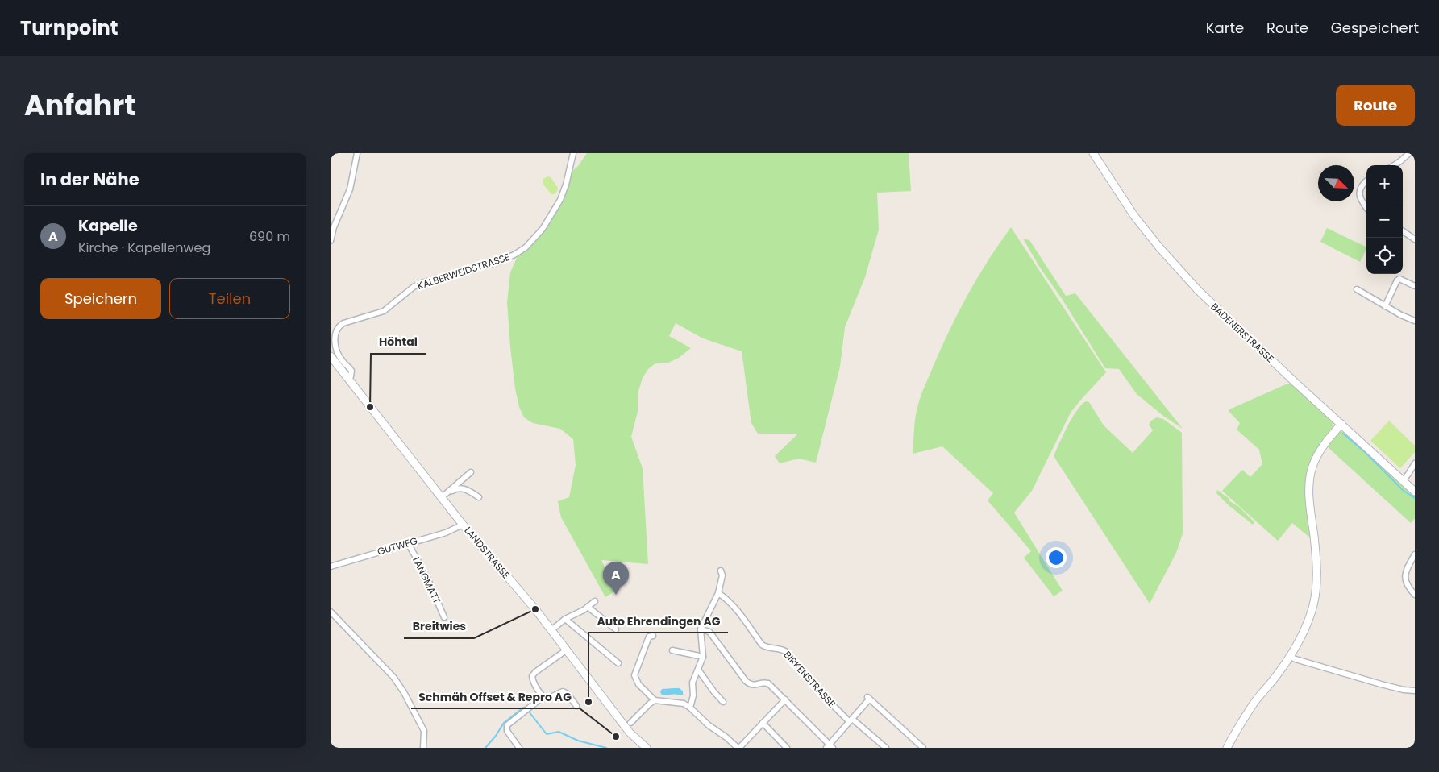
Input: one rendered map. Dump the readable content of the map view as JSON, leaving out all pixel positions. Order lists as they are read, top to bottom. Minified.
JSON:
{"streets":{"street":["KALBERWEIDSTRASSE","BADENERSTRASSE","GUTWEG","LANDSTRASSE","LANGMATT","BIRKENSTRASSE"]},"crossings":[["KALBERWEIDSTRASSE","LANDSTRASSE"],["GUTWEG","LANDSTRASSE"],["GUTWEG","LANGMATT"]],"places":["Höhtal","Breitwies","Auto Ehrendingen AG","Schmäh Offset & Repro AG"],"north":"bottom right","page":{"header":"Turnpoint","nav":["Karte","Route","Gespeichert"],"title":"Anfahrt","buttons":["Route",["Speichern","Teilen"]],"heading":"In der Nähe","map_buttons":["+","−"],"list":[{"mark":"A","name":"Kapelle","note":"Kirche · Kapellenweg","value":"690 m"}],"pins":"A"}}
